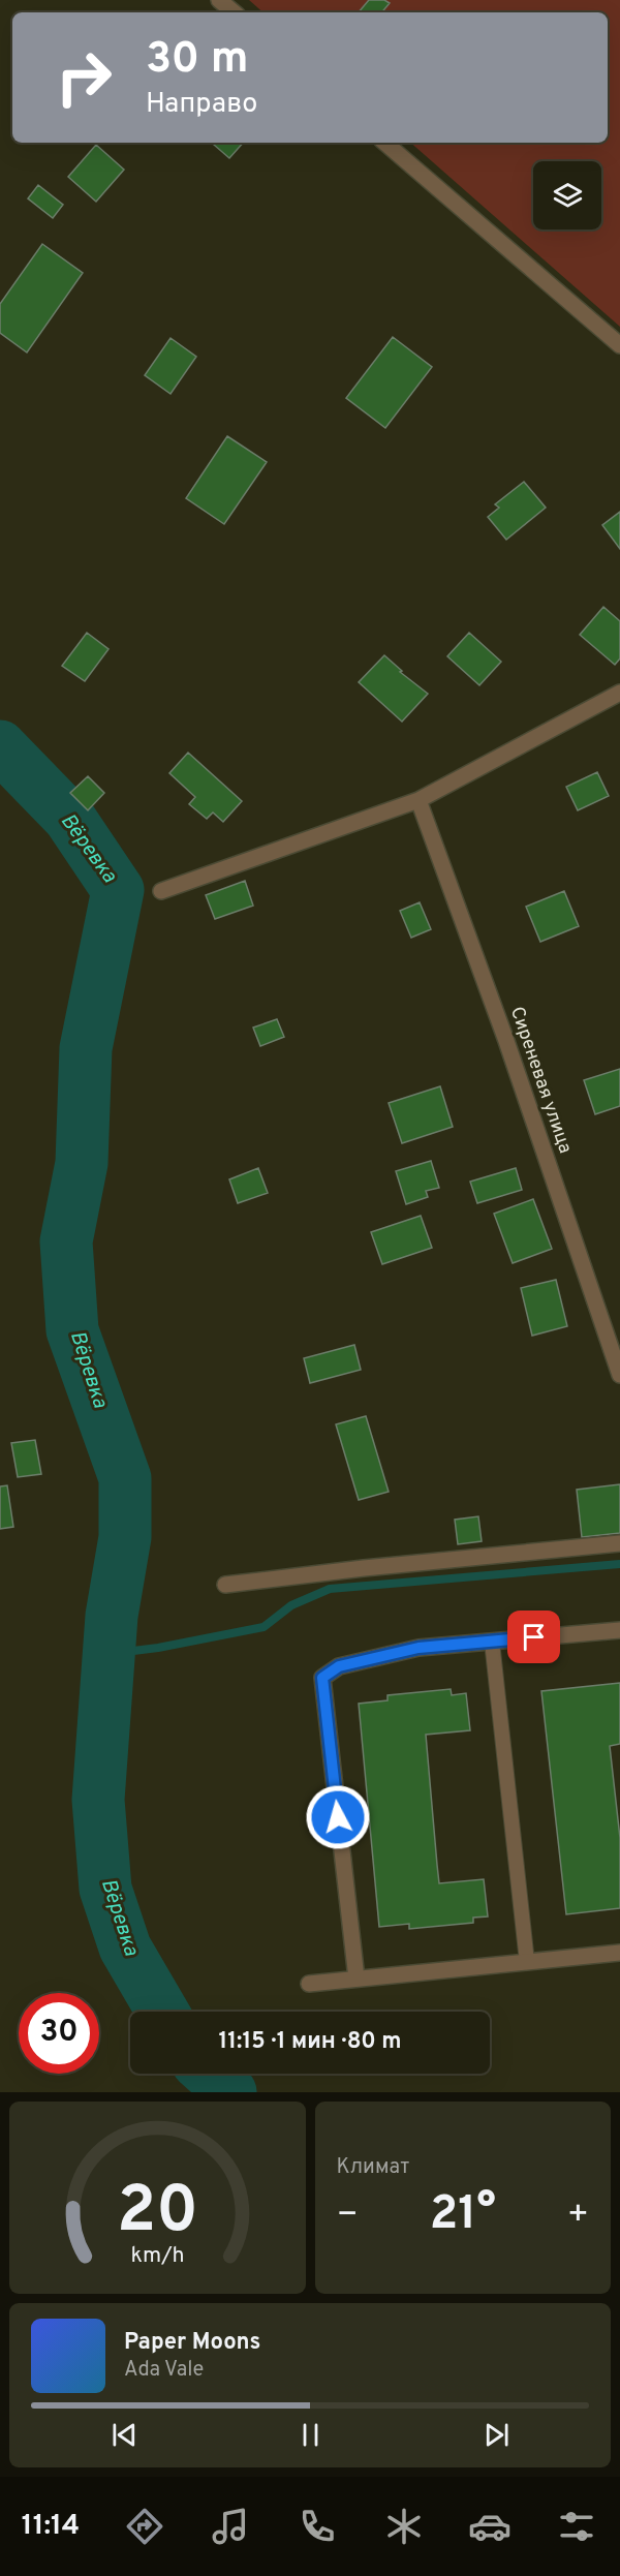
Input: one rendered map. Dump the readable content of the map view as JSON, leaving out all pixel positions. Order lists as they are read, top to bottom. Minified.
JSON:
{"streets":{"street":["Сиреневая улица"]},"water":["Вёревка"],"page":{"turn":["30 m","Направо"],"limit":"30","trip":"11:15 · 1 мин · 80 m","tile":"Климат","heat":["−","21°","+"],"song":["Paper Moons","Ada Vale"],"tabs":"11:14","gauge":["20","km/h"]}}
